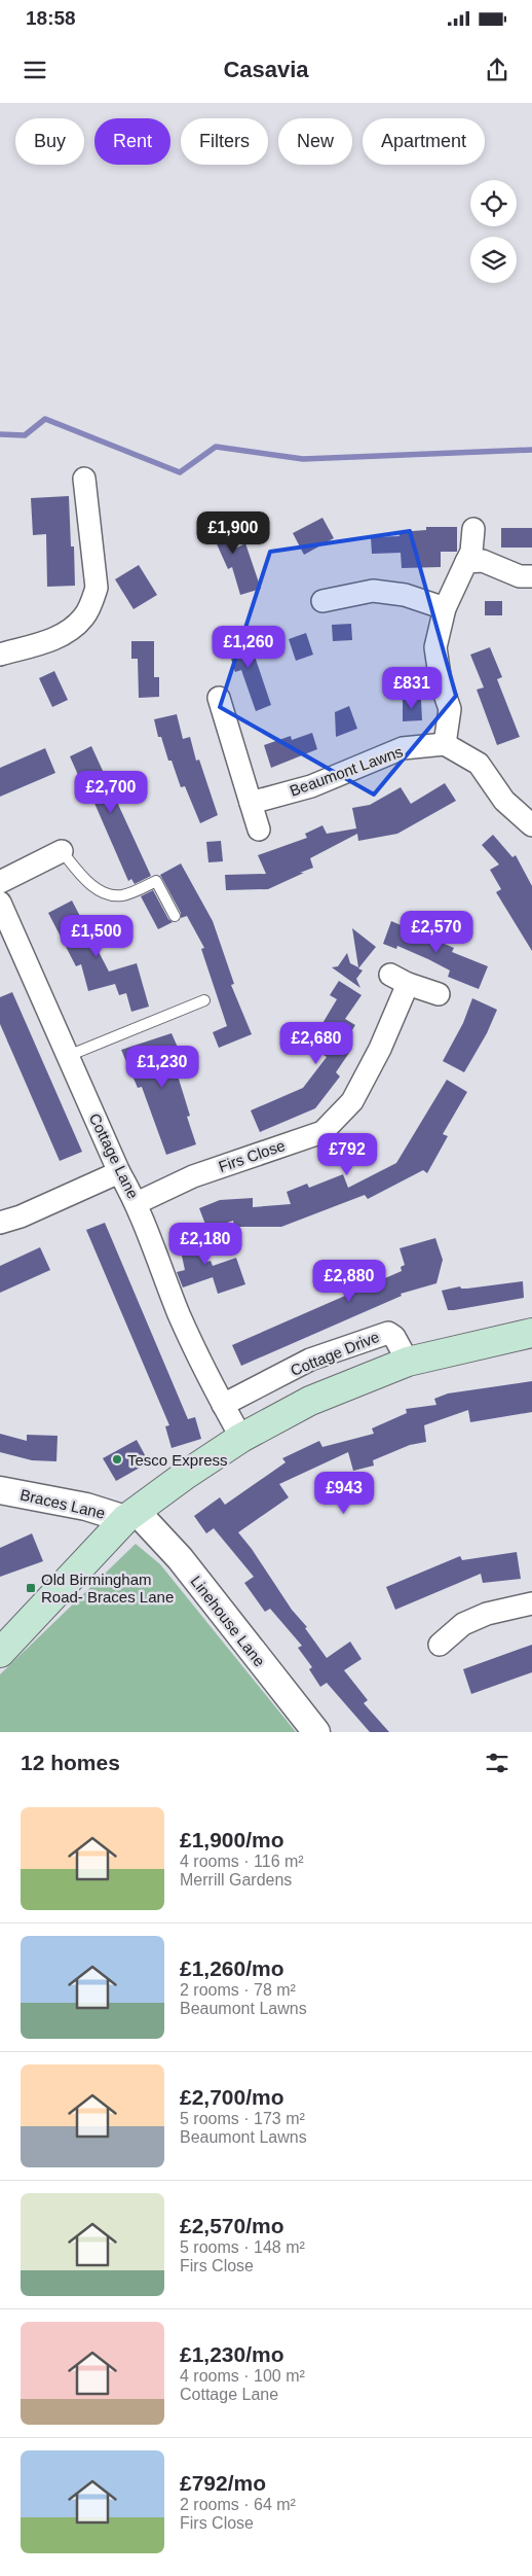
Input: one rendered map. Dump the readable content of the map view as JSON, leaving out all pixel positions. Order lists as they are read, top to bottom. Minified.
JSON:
{"streets":{"street":["Beaumont Lawns","Cottage Lane","Firs Close","Cottage Drive","Braces Lane","Linehouse Lane"]},"crossings":[["Cottage Lane","Firs Close"],["Cottage Lane","Cottage Drive"],["Braces Lane","Linehouse Lane"]],"places":{"other":["Tesco Express"],"transit":["Old Birmingham Road- Braces Lane"]},"page":{"status":"18:58","header":"Casavia","chip":["Buy","Rent","Filters","New","Apartment"],"price":["£1,900","£1,260","£831","£2,700","£2,570","£1,500","£2,680","£1,230","£792","£2,180","£2,880","£943"],"heading":"12 homes","list":[{"name":"£1,900/mo","note":"4 rooms · 116 m² · Merrill Gardens"},{"name":"£1,260/mo","note":"2 rooms · 78 m² · Beaumont Lawns"},{"name":"£2,700/mo","note":"5 rooms · 173 m² · Beaumont Lawns"},{"name":"£2,570/mo","note":"5 rooms · 148 m² · Firs Close"},{"name":"£1,230/mo","note":"4 rooms · 100 m² · Cottage Lane"},{"name":"£792/mo","note":"2 rooms · 64 m² · Firs Close"}]}}
